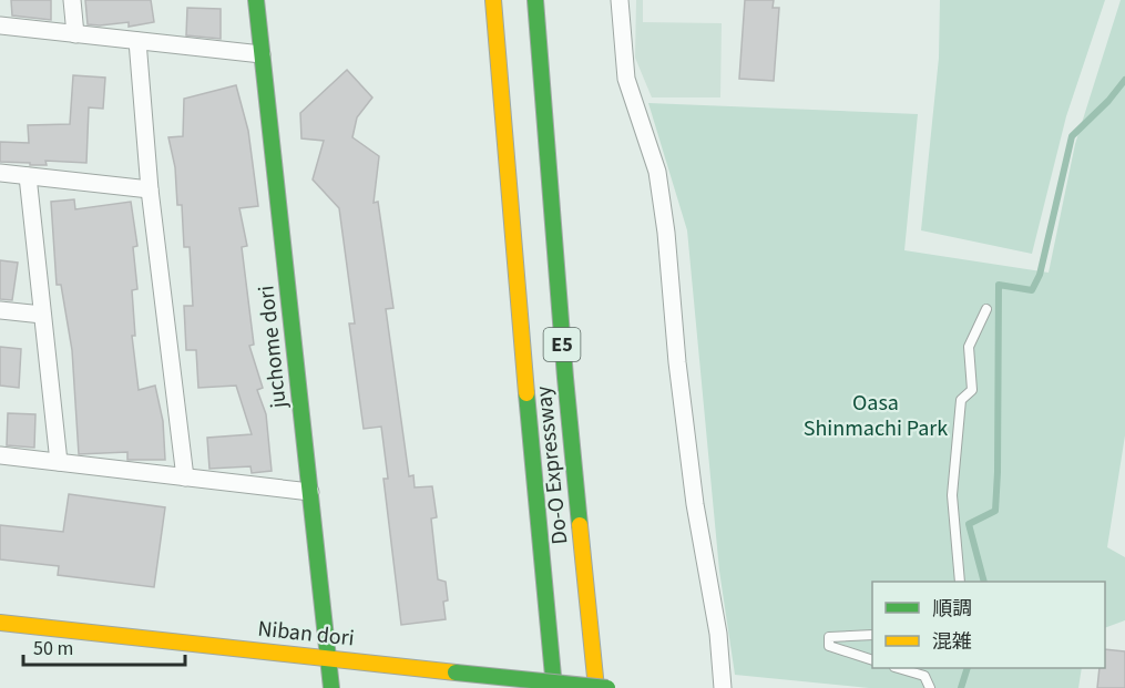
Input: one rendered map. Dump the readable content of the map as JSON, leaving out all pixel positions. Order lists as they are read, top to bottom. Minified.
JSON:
{"streets":{"main road":["E5","juchome dori","Do-O Expressway","Niban dori"]},"crossings":[["juchome dori","Niban dori"]],"parks":["Oasa Shinmachi Park"],"legend":["順調","混雑"],"scale_bar":"50 m"}
